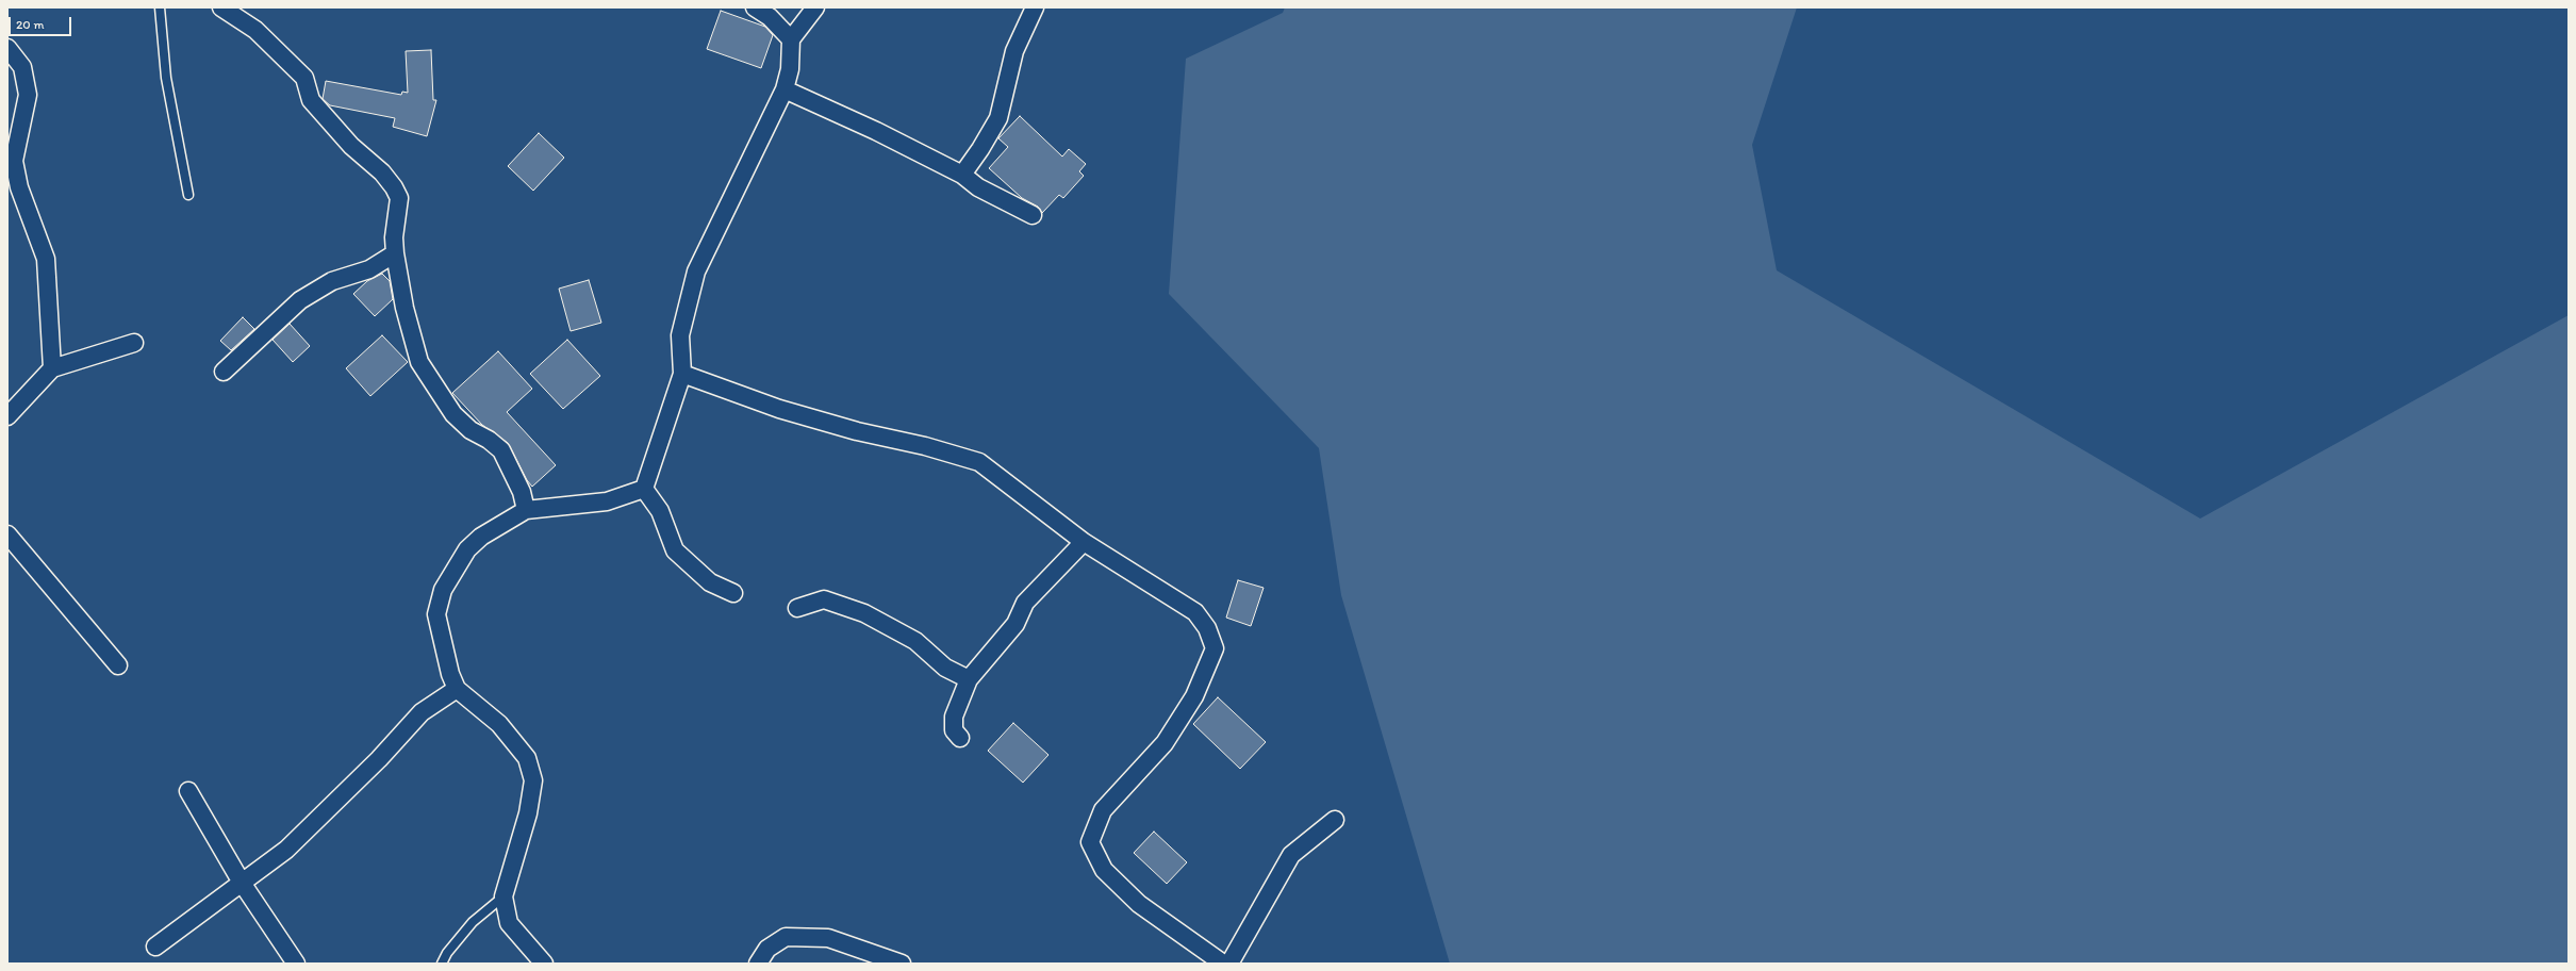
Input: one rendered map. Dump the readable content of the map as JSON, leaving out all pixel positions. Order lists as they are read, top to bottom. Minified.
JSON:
{"scale_bar":"20 m"}
